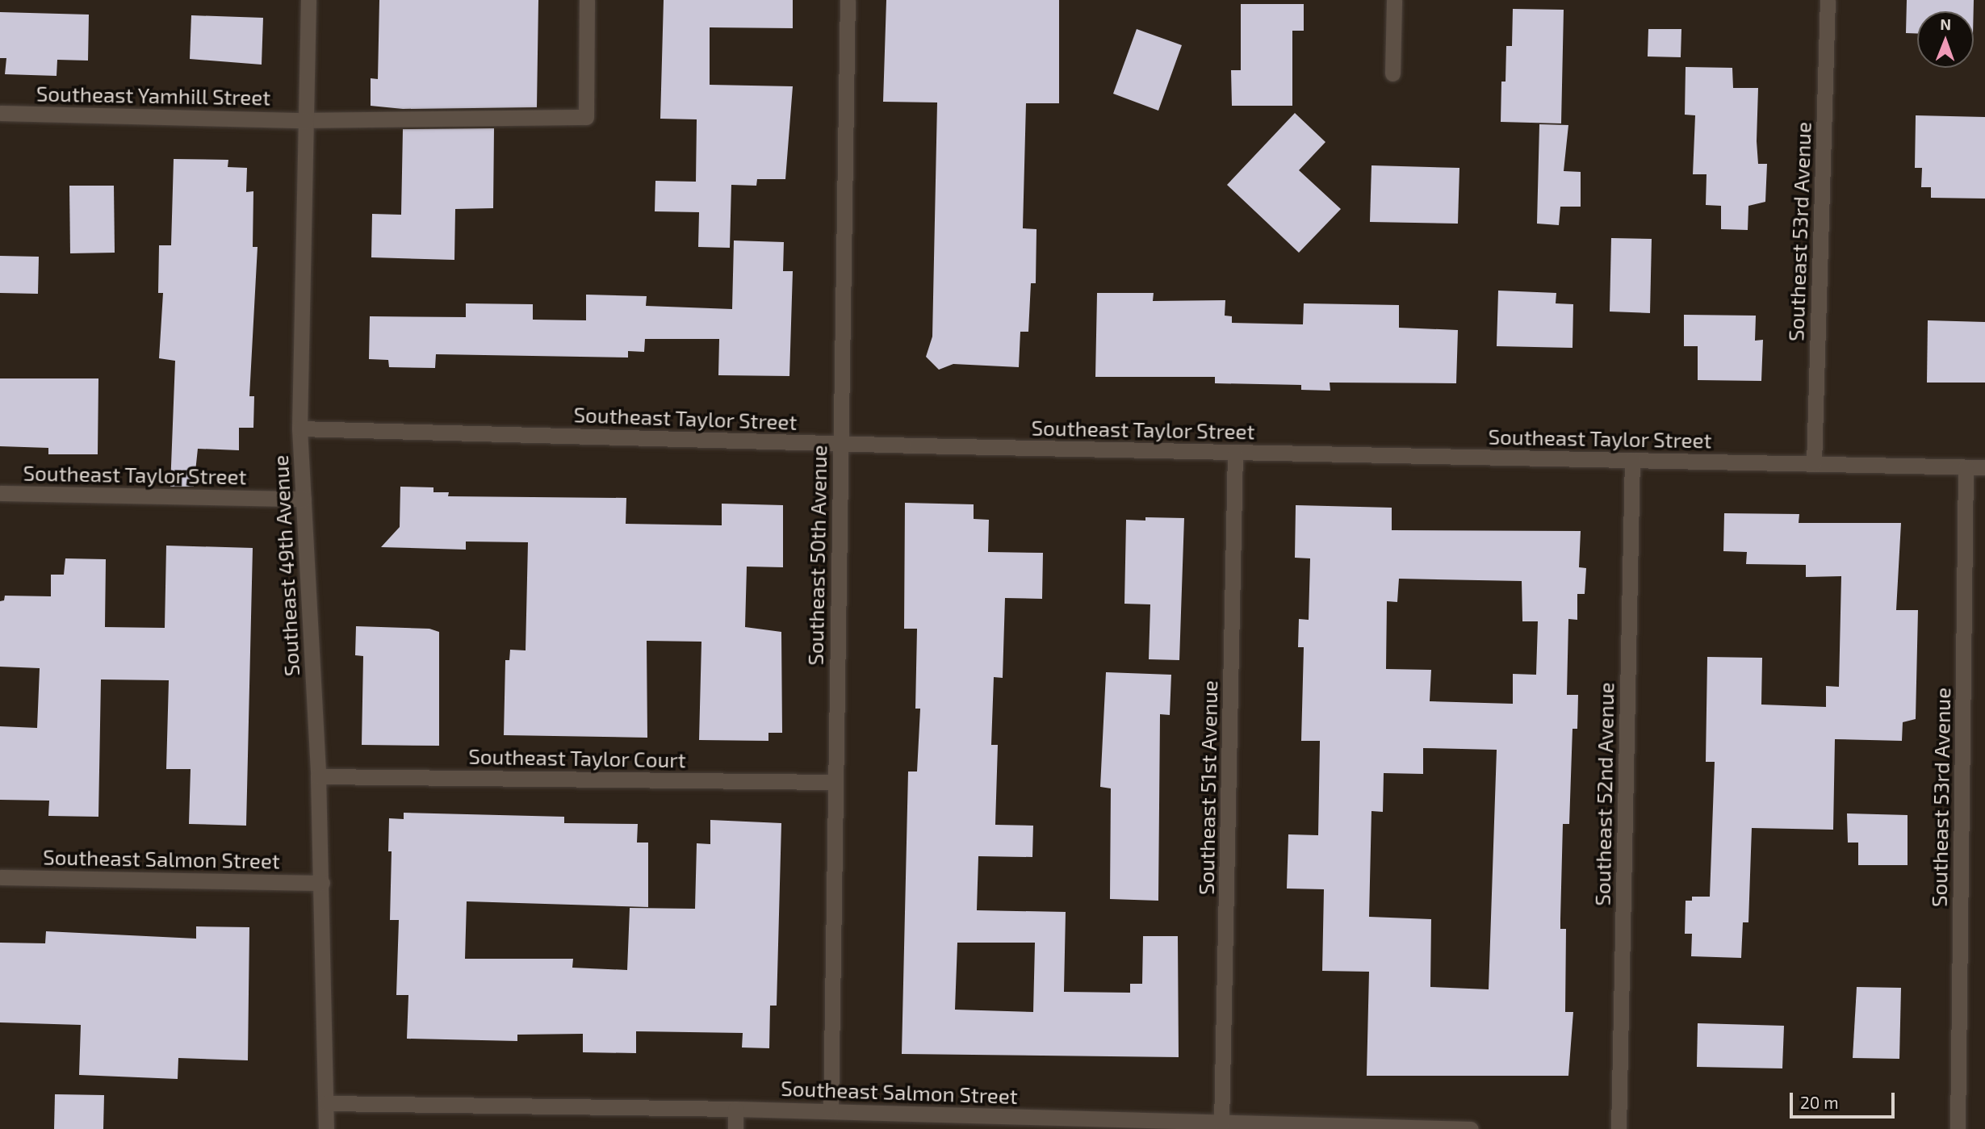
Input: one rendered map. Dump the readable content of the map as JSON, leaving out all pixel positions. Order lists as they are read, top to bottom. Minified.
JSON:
{"streets":{"street":["Southeast Yamhill Street","Southeast 53rd Avenue","Southeast Taylor Street","Southeast 50th Avenue","Southeast 49th Avenue","Southeast Taylor Court","Southeast 51st Avenue","Southeast 52nd Avenue","Southeast Salmon Street"]},"crossings":[["Southeast Yamhill Street","Southeast 49th Avenue"],["Southeast 53rd Avenue","Southeast Taylor Street"],["Southeast Taylor Street","Southeast 50th Avenue"],["Southeast Taylor Street","Southeast 49th Avenue"],["Southeast Taylor Street","Southeast 51st Avenue"],["Southeast Taylor Street","Southeast 52nd Avenue"],["Southeast 50th Avenue","Southeast Taylor Court"],["Southeast 50th Avenue","Southeast Salmon Street"],["Southeast 49th Avenue","Southeast Taylor Court"],["Southeast 49th Avenue","Southeast Salmon Street"],["Southeast 51st Avenue","Southeast Salmon Street"]],"scale_bar":"20 m","north":"top"}
